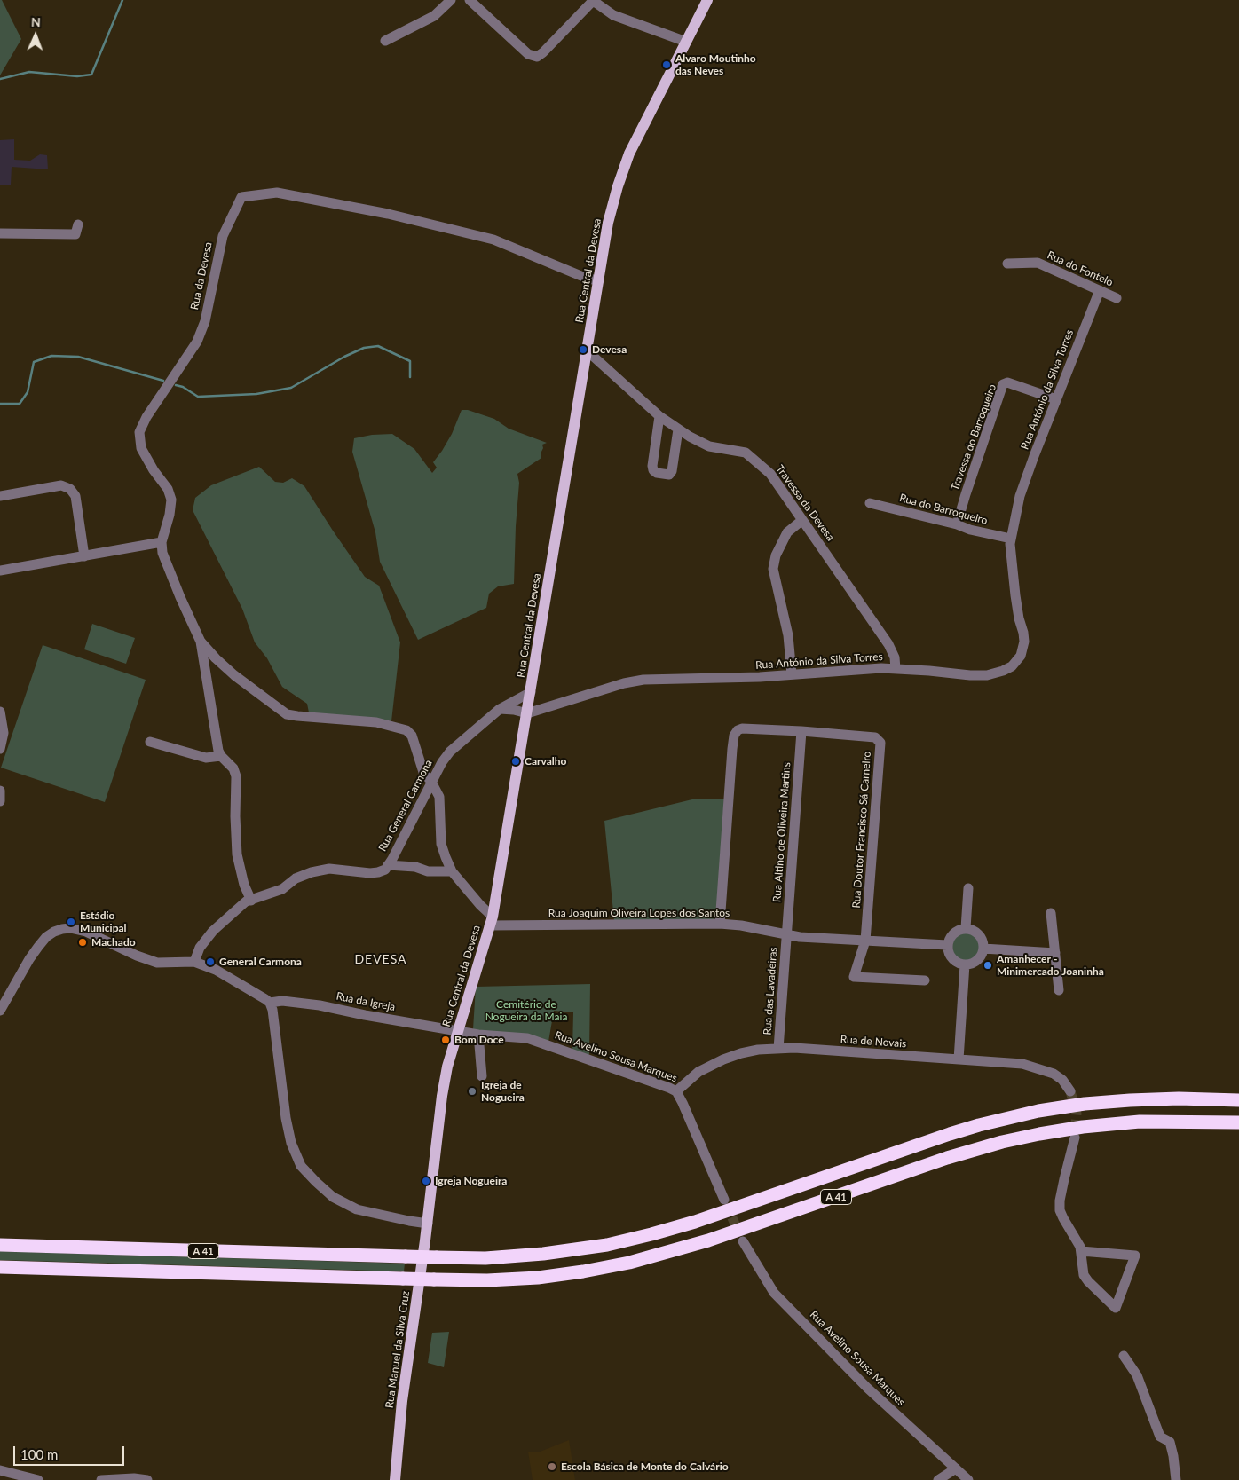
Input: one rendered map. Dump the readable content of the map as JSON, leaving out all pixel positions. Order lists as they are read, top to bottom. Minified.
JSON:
{"streets":{"highway":["A 41"],"main road":["Rua Central da Devesa","Rua Manuel da Silva Cruz"],"street":["Rua do Fontelo","Rua da Devesa","Rua António da Silva Torres","Travessa do Barroqueiro","Travessa da Devesa","Rua do Barroqueiro","Rua General Carmona","Rua Doutor Francisco Sá Carneiro","Rua Altino de Oliveira Martins","Rua Joaquim Oliveira Lopes dos Santos","Rua das Lavadeiras","Rua da Igreja","Rua de Novais","Rua Avelino Sousa Marques"]},"crossings":[["Rua do Fontelo","Rua António da Silva Torres"],["Rua Central da Devesa","Rua da Devesa"],["Rua Central da Devesa","Rua António da Silva Torres"],["Rua Central da Devesa","Travessa da Devesa"],["Rua Central da Devesa","Rua General Carmona"],["Rua Central da Devesa","Rua Joaquim Oliveira Lopes dos Santos"],["Rua Central da Devesa","Rua da Igreja"],["Rua Central da Devesa","Rua Avelino Sousa Marques"],["Rua Central da Devesa","Rua Manuel da Silva Cruz"],["Rua António da Silva Torres","Travessa do Barroqueiro"],["Rua António da Silva Torres","Travessa da Devesa"],["Rua António da Silva Torres","Rua do Barroqueiro"],["Travessa do Barroqueiro","Rua do Barroqueiro"],["Rua Doutor Francisco Sá Carneiro","Rua Altino de Oliveira Martins"],["Rua Doutor Francisco Sá Carneiro","Rua Joaquim Oliveira Lopes dos Santos"],["Rua Altino de Oliveira Martins","Rua Joaquim Oliveira Lopes dos Santos"],["Rua Altino de Oliveira Martins","Rua das Lavadeiras"],["Rua Joaquim Oliveira Lopes dos Santos","Rua das Lavadeiras"],["Rua das Lavadeiras","Rua de Novais"],["Rua da Igreja","Rua Avelino Sousa Marques"],["Rua de Novais","Rua Avelino Sousa Marques"]],"districts":["DEVESA"],"parks":["Cemitério de Nogueira da Maia"],"places":["Alvaro Moutinho das Neves","Devesa","Carvalho","Estádio Municipal","Machado","General Carmona","Amanhecer - Minimercado Joaninha","Bom Doce","Igreja de Nogueira","Igreja Nogueira","Escola Básica de Monte do Calvário"],"scale_bar":"100 m","north":"top"}
